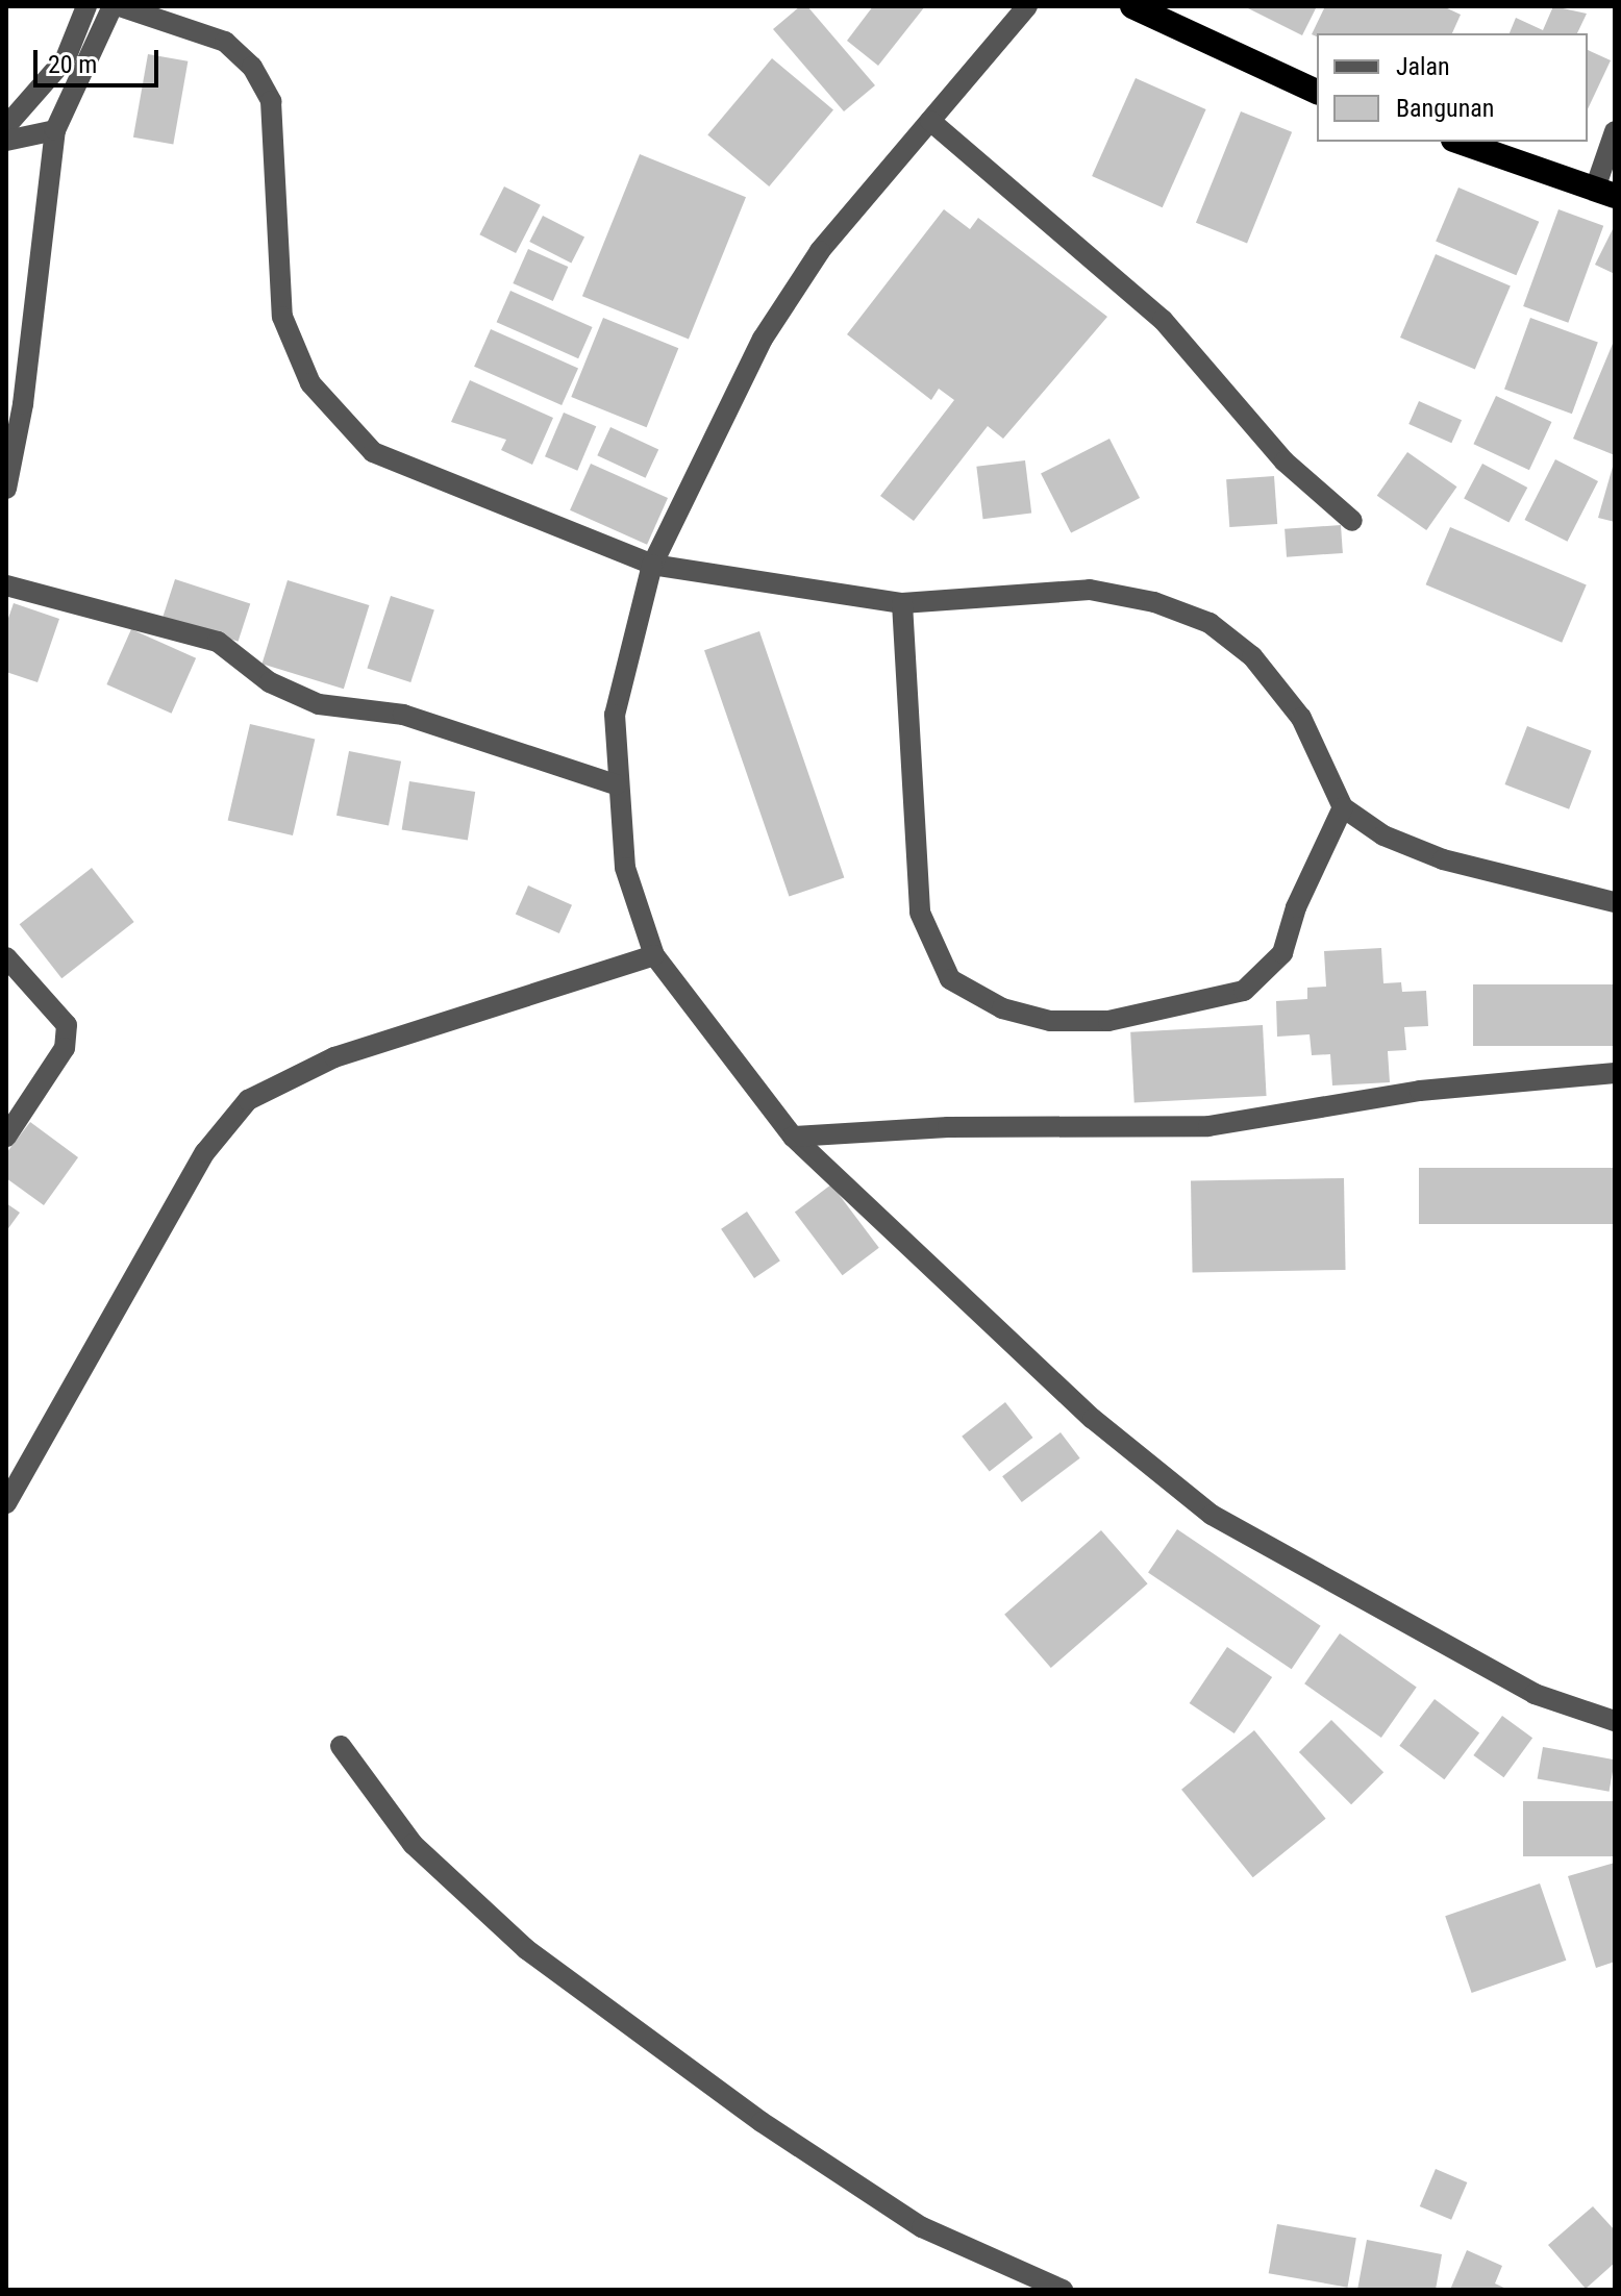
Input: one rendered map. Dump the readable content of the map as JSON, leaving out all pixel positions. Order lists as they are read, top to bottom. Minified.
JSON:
{"legend":["Jalan","Bangunan"],"scale_bar":"20 m"}
